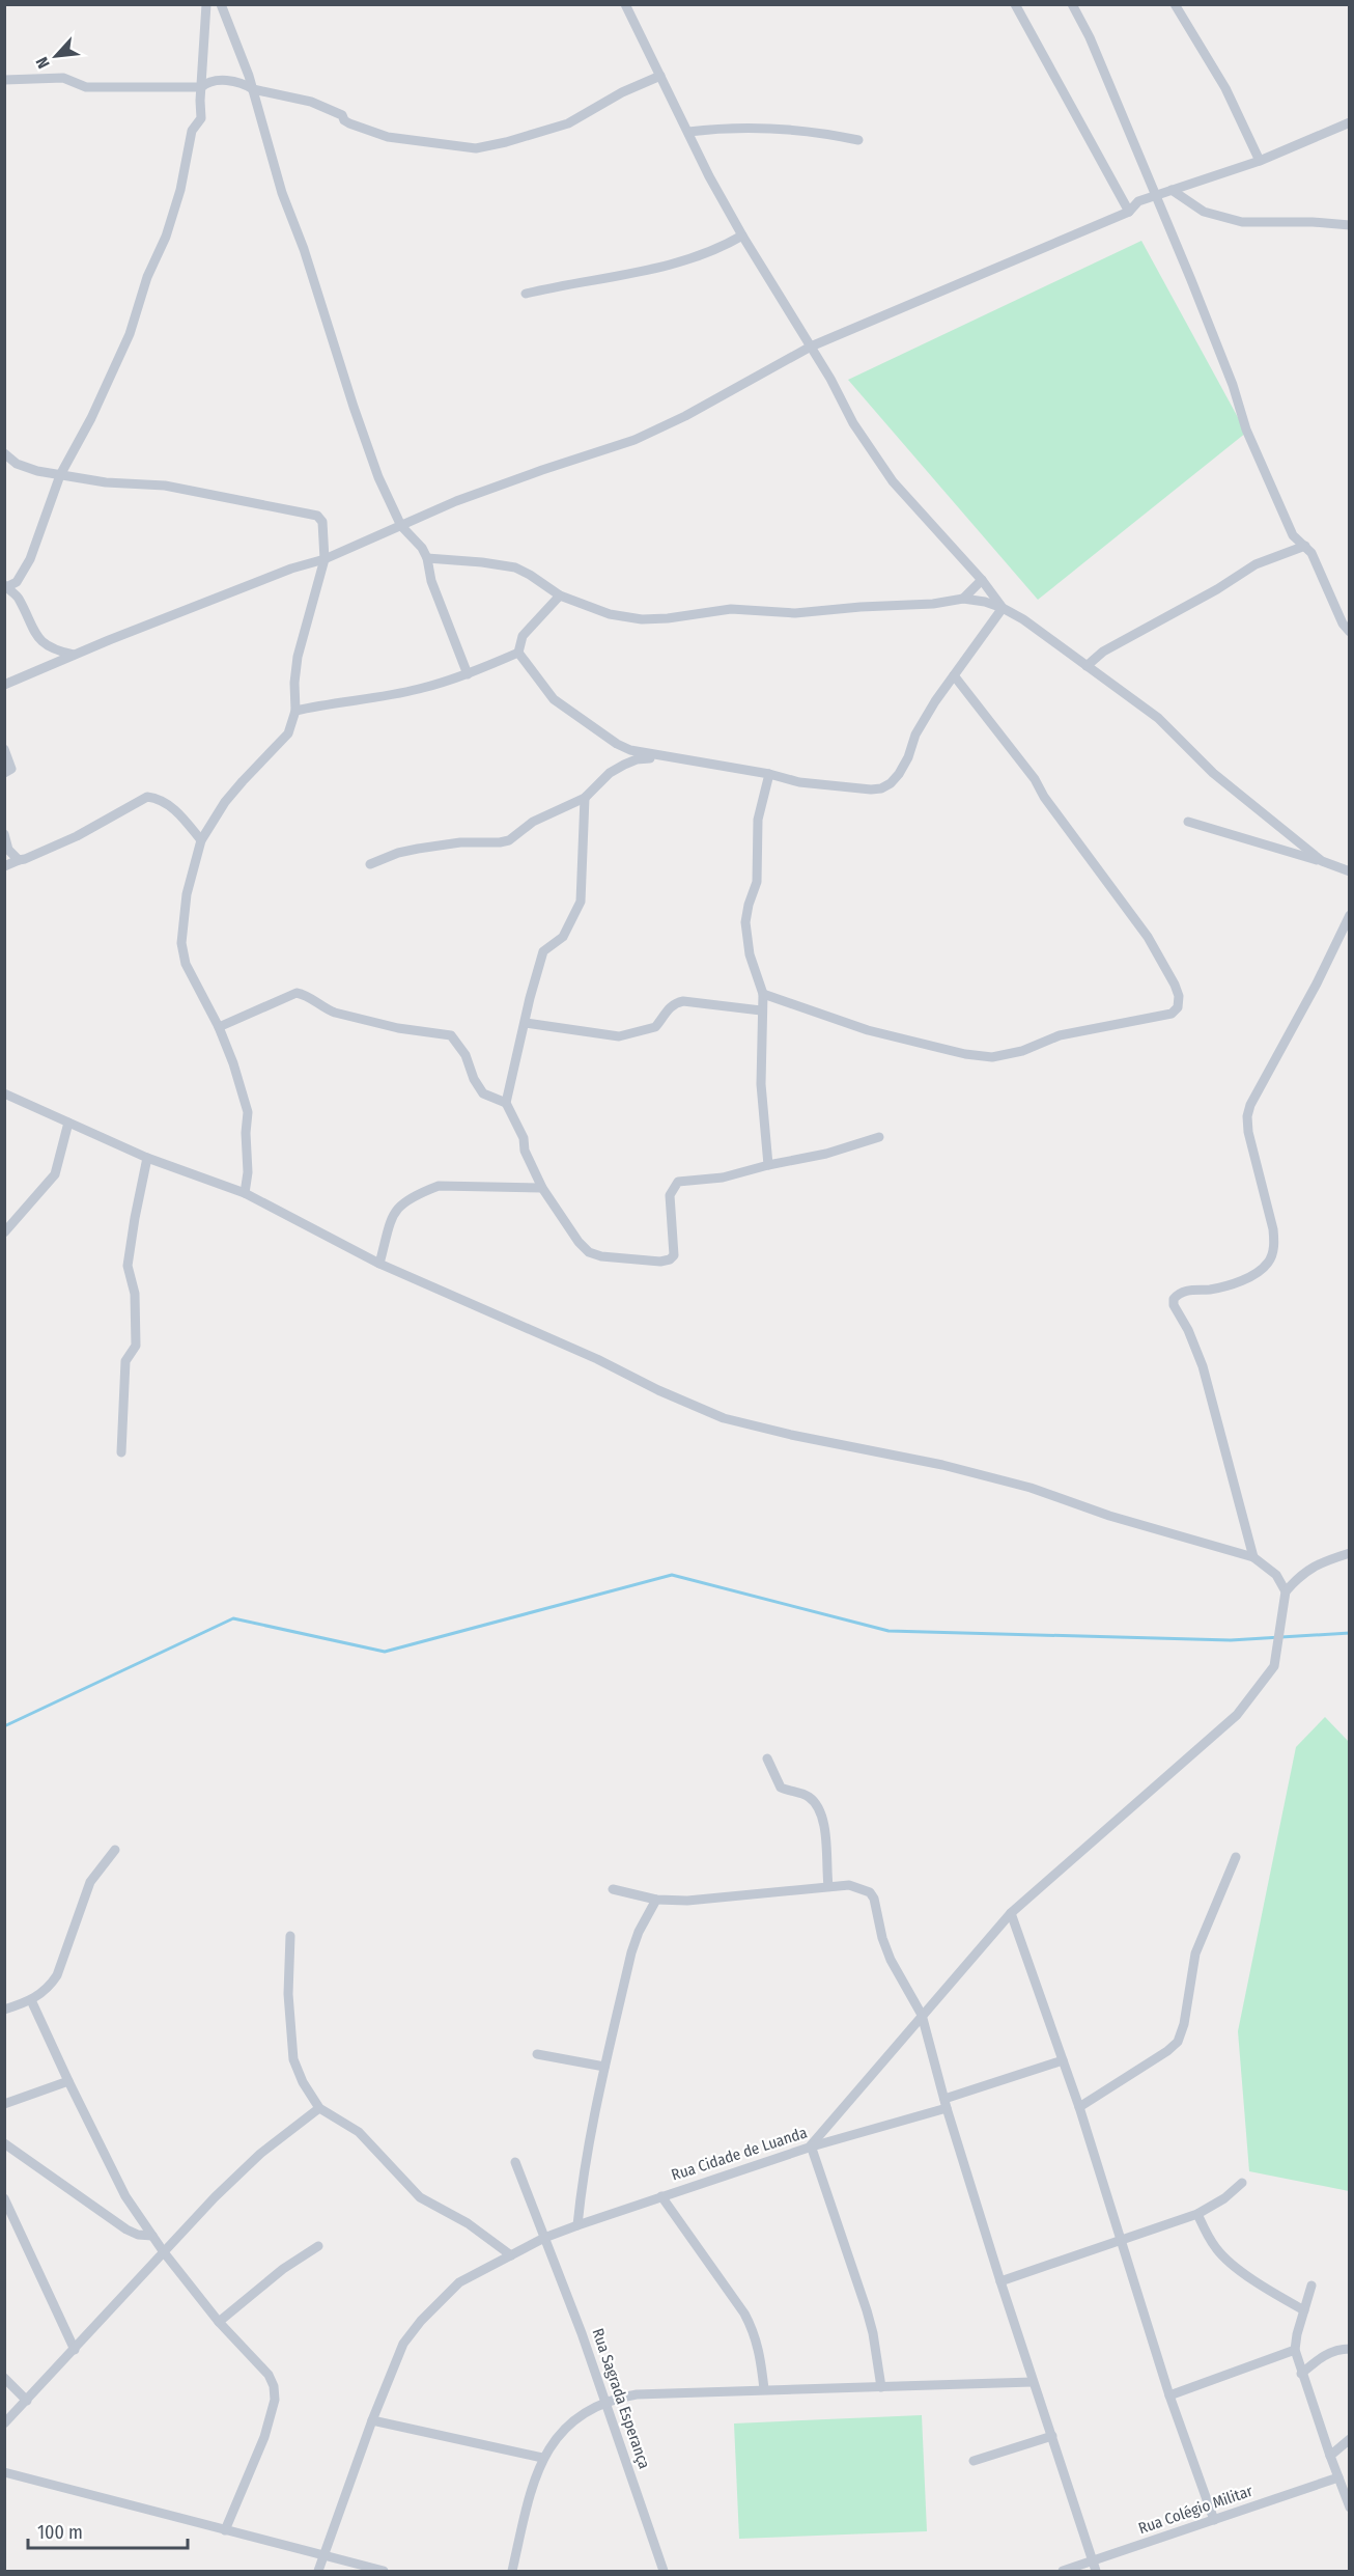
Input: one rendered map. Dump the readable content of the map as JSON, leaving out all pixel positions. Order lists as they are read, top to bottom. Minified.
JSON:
{"streets":{"street":["Rua Cidade de Luanda","Rua Sagrada Esperança","Rua Colégio Militar"]},"crossings":[["Rua Cidade de Luanda","Rua Sagrada Esperança"]],"scale_bar":"100 m","north":"bottom left"}
